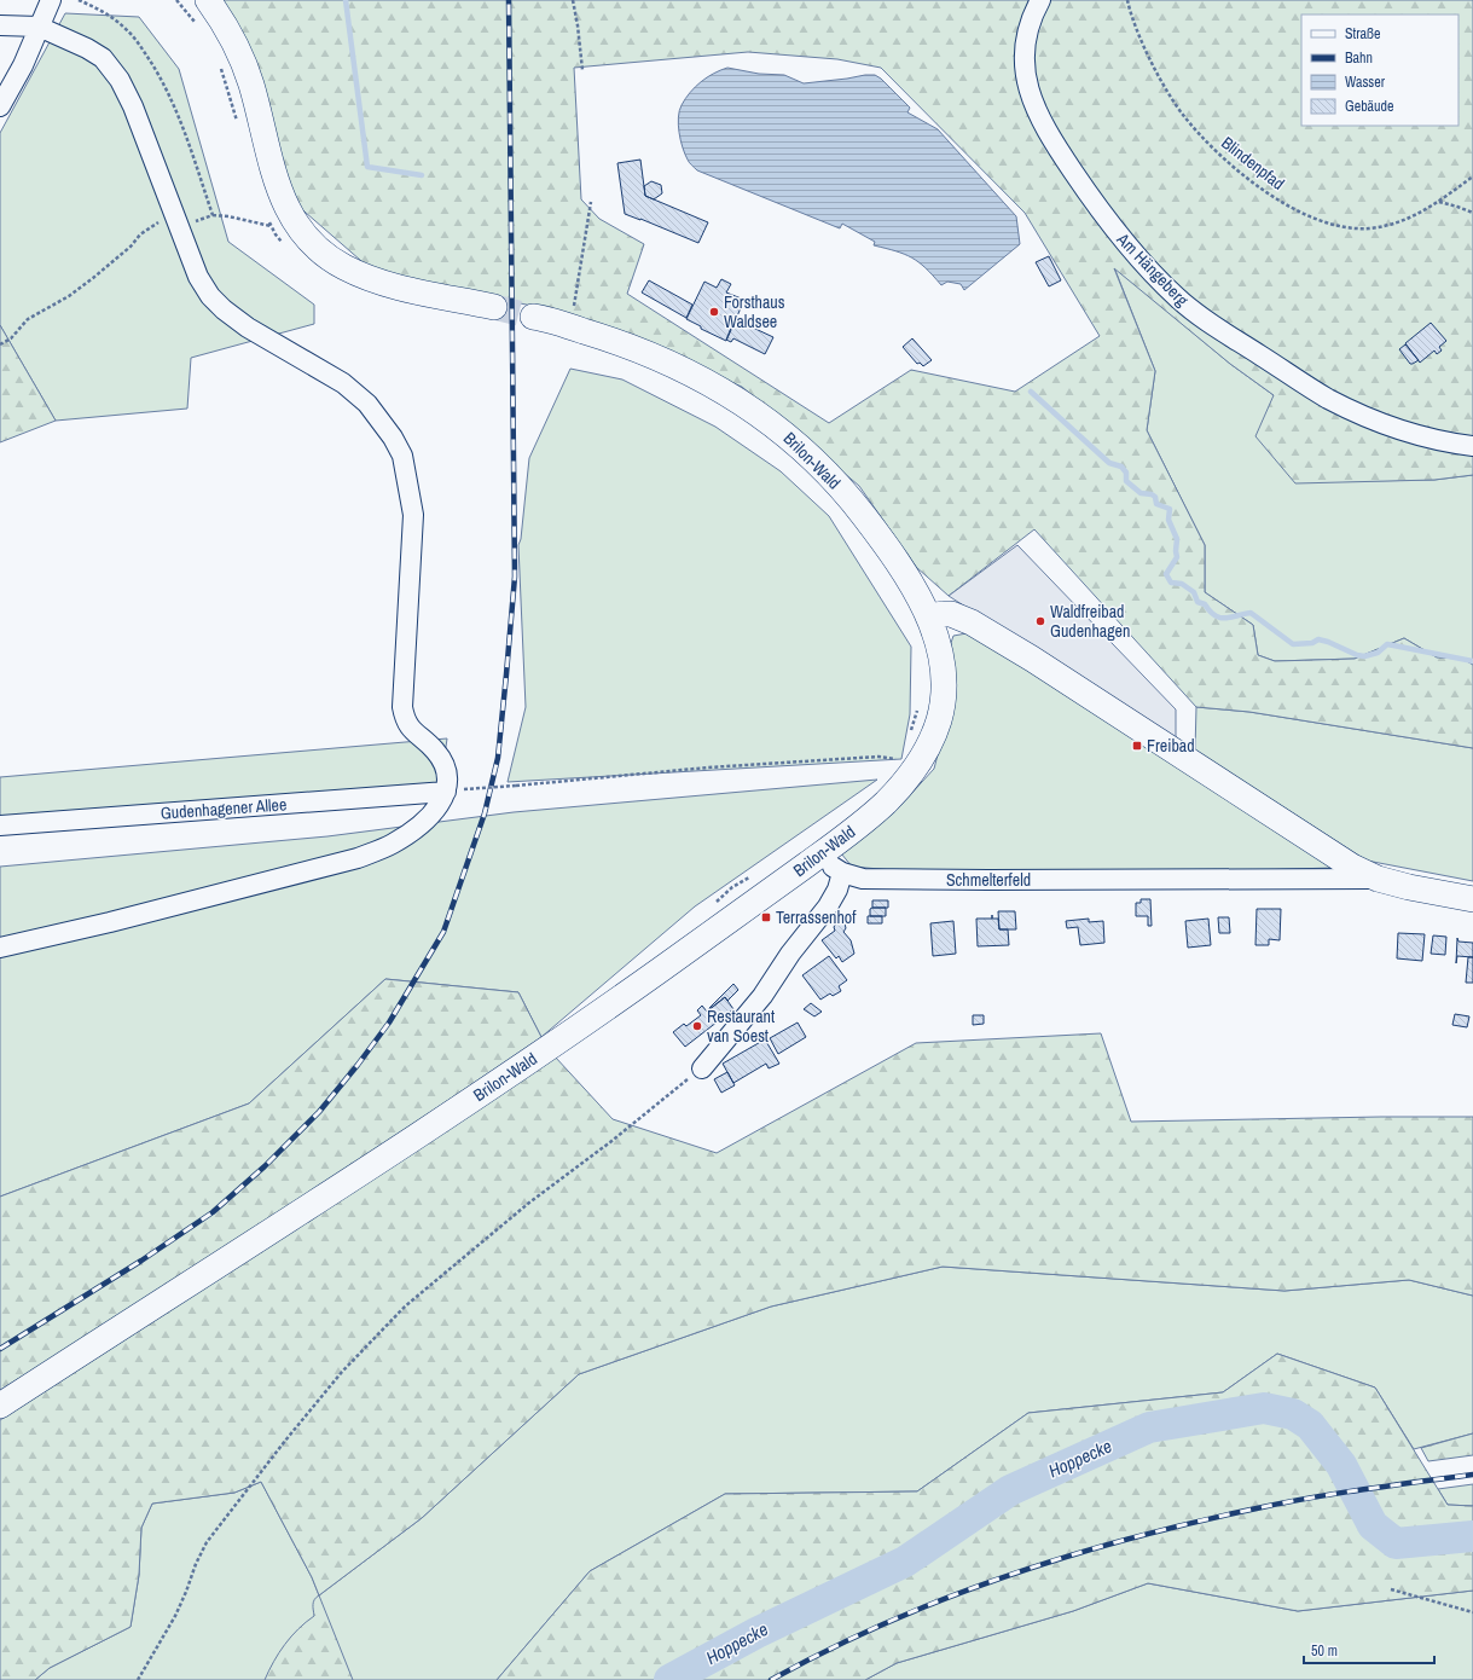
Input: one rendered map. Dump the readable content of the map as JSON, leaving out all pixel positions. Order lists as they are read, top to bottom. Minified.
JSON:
{"streets":{"main road":["Brilon-Wald","Schmelterfeld"],"street":["Am Hängeberg","Gudenhagener Allee"],"path":["Blindenpfad"]},"crossings":[["Brilon-Wald","Schmelterfeld"]],"water":["Hoppecke"],"places":{"other":["Forsthaus Waldsee","Waldfreibad Gudenhagen","Restaurant van Soest"],"transit":["Freibad","Terrassenhof"]},"legend":["Straße","Bahn","Wasser","Gebäude"],"scale_bar":"50 m"}
